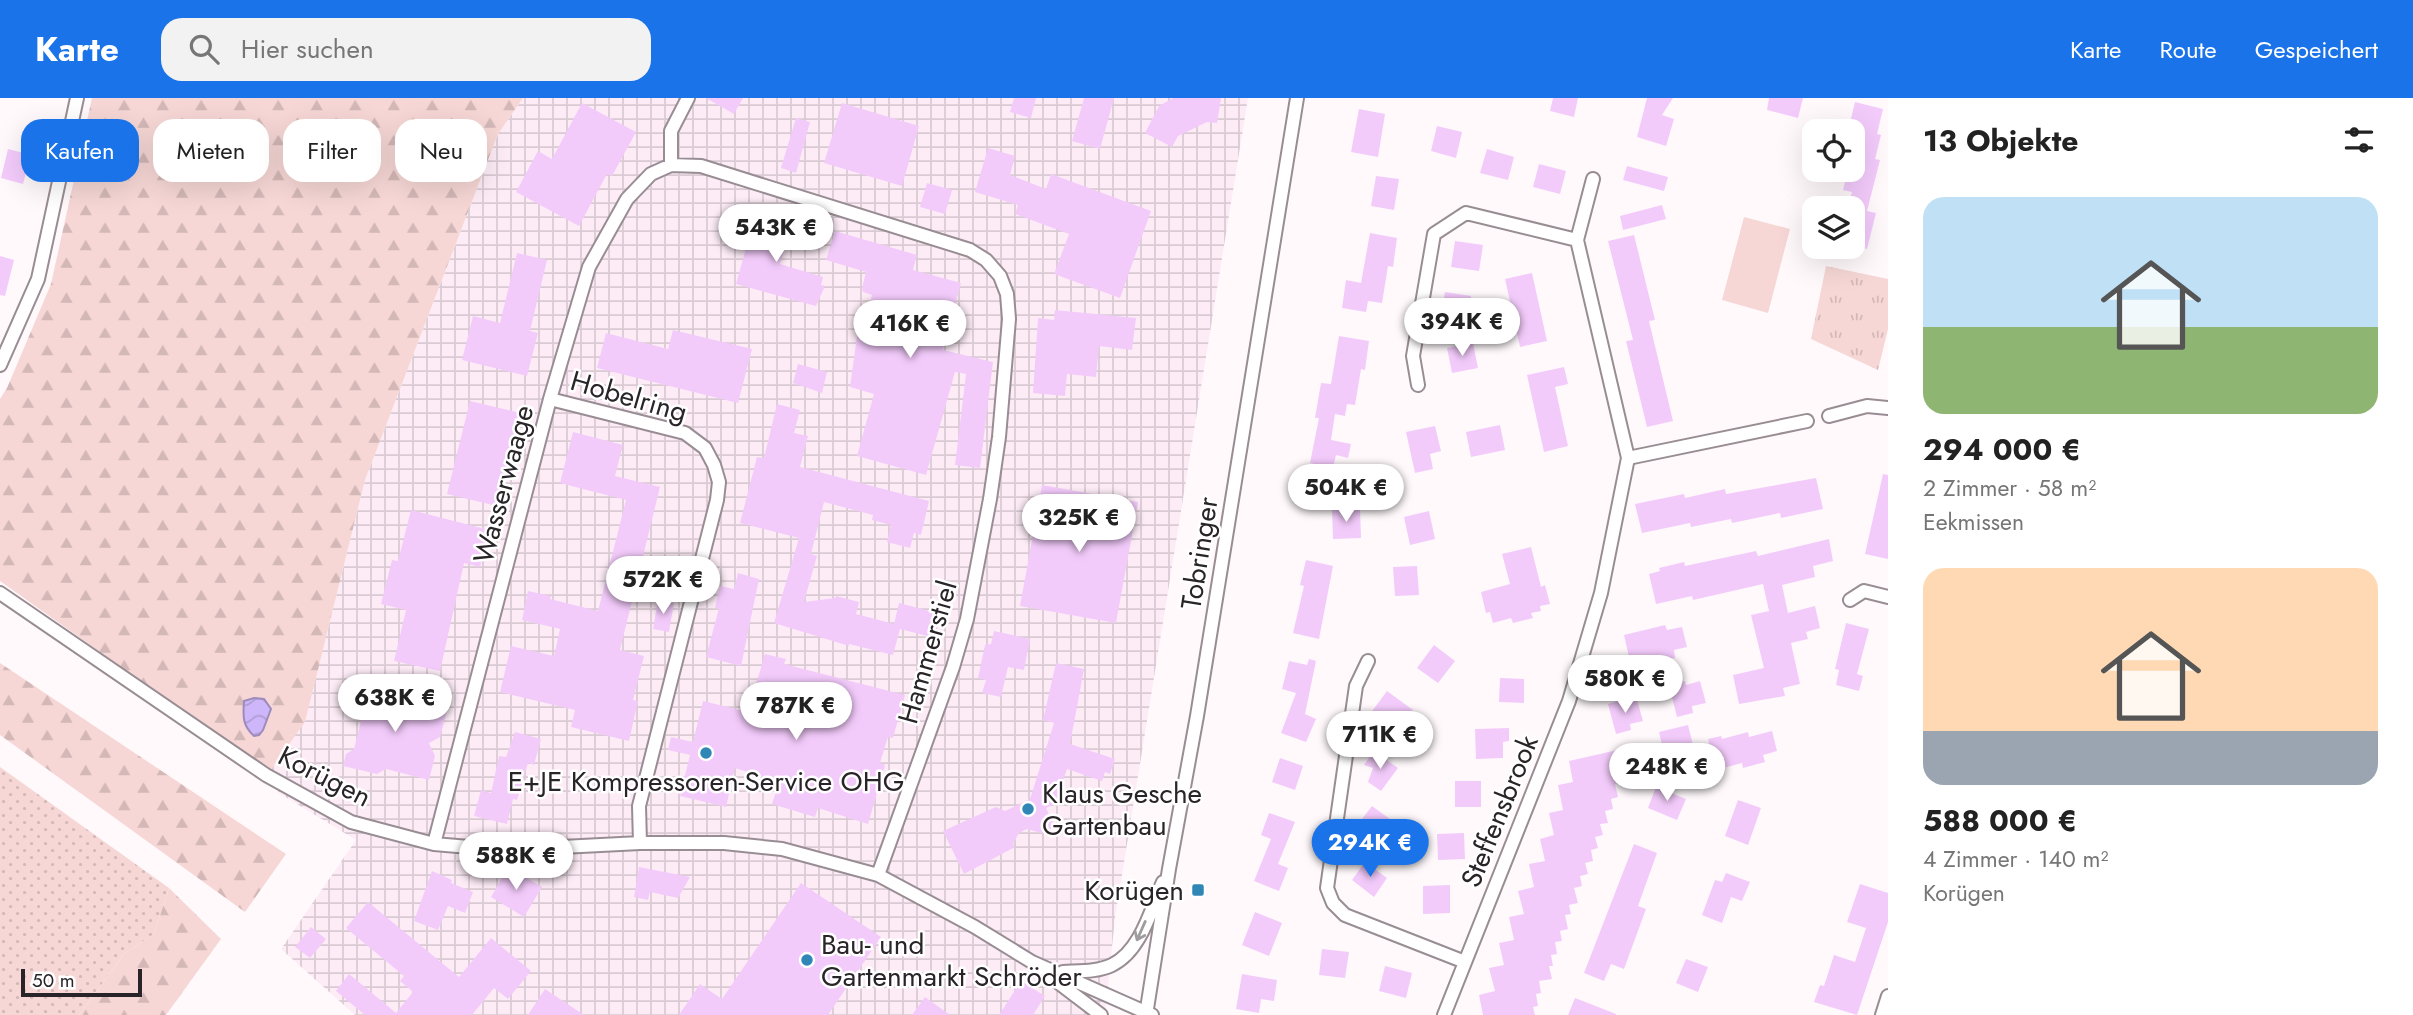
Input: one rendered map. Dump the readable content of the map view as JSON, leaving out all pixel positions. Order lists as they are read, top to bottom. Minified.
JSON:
{"streets":{"street":["Hobelring","Wasserwaage","Tobringer","Hammerstiel","Korügen","Steffensbrook"]},"crossings":[["Hobelring","Wasserwaage"],["Hobelring","Korügen"],["Wasserwaage","Hammerstiel"],["Wasserwaage","Korügen"],["Tobringer","Korügen"],["Hammerstiel","Korügen"]],"places":{"other":["E+JE Kompressoren-Service OHG","Klaus Gesche Gartenbau","Bau- und Gartenmarkt Schröder"],"transit":["Korügen"]},"scale_bar":"50 m","page":{"header":"Karte","search":"Hier suchen","nav":["Karte","Route","Gespeichert"],"heading":"13 Objekte","chip":["Kaufen","Mieten","Filter","Neu"],"list":[{"name":"294 000 €","note":"2 Zimmer · 58 m² · Eekmissen"},{"name":"588 000 €","note":"4 Zimmer · 140 m² · Korügen"}],"price":["543K €","394K €","416K €","504K €","325K €","572K €","580K €","638K €","787K €","711K €","248K €","294K €","588K €"],"scale":"50 m"}}
